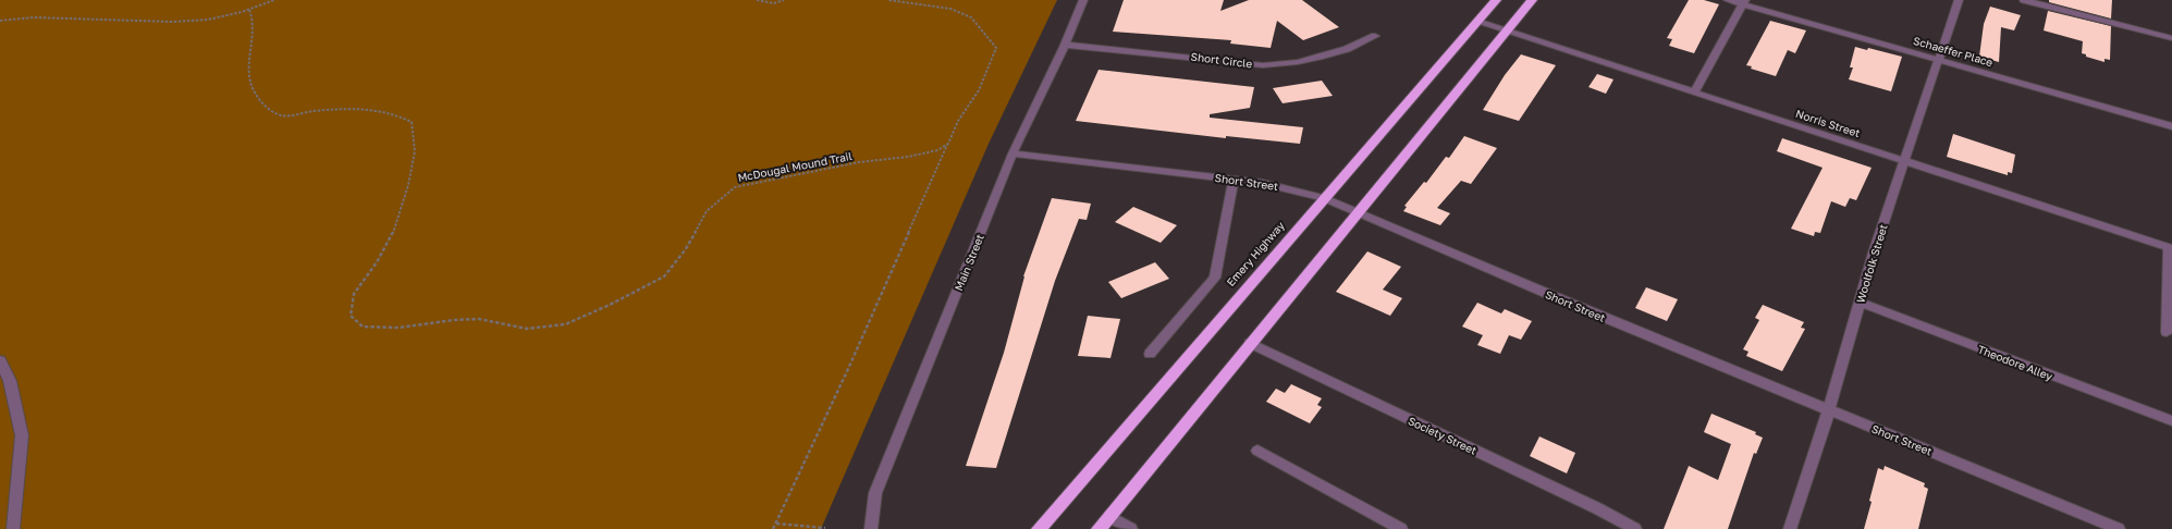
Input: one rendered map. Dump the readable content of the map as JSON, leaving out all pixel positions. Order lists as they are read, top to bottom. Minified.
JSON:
{"streets":{"highway":["Emery Highway"],"street":["Schaeffer Place","Short Circle","Norris Street","Short Street","Main Street","Woolfolk Street","Theodore Alley","Society Street"],"path":["McDougal Mound Trail"]},"crossings":[["Schaeffer Place","Woolfolk Street"],["Short Circle","Main Street"],["Norris Street","Emery Highway"],["Norris Street","Woolfolk Street"],["Short Street","Emery Highway"],["Short Street","Main Street"],["Short Street","Woolfolk Street"],["Woolfolk Street","Theodore Alley"]]}
